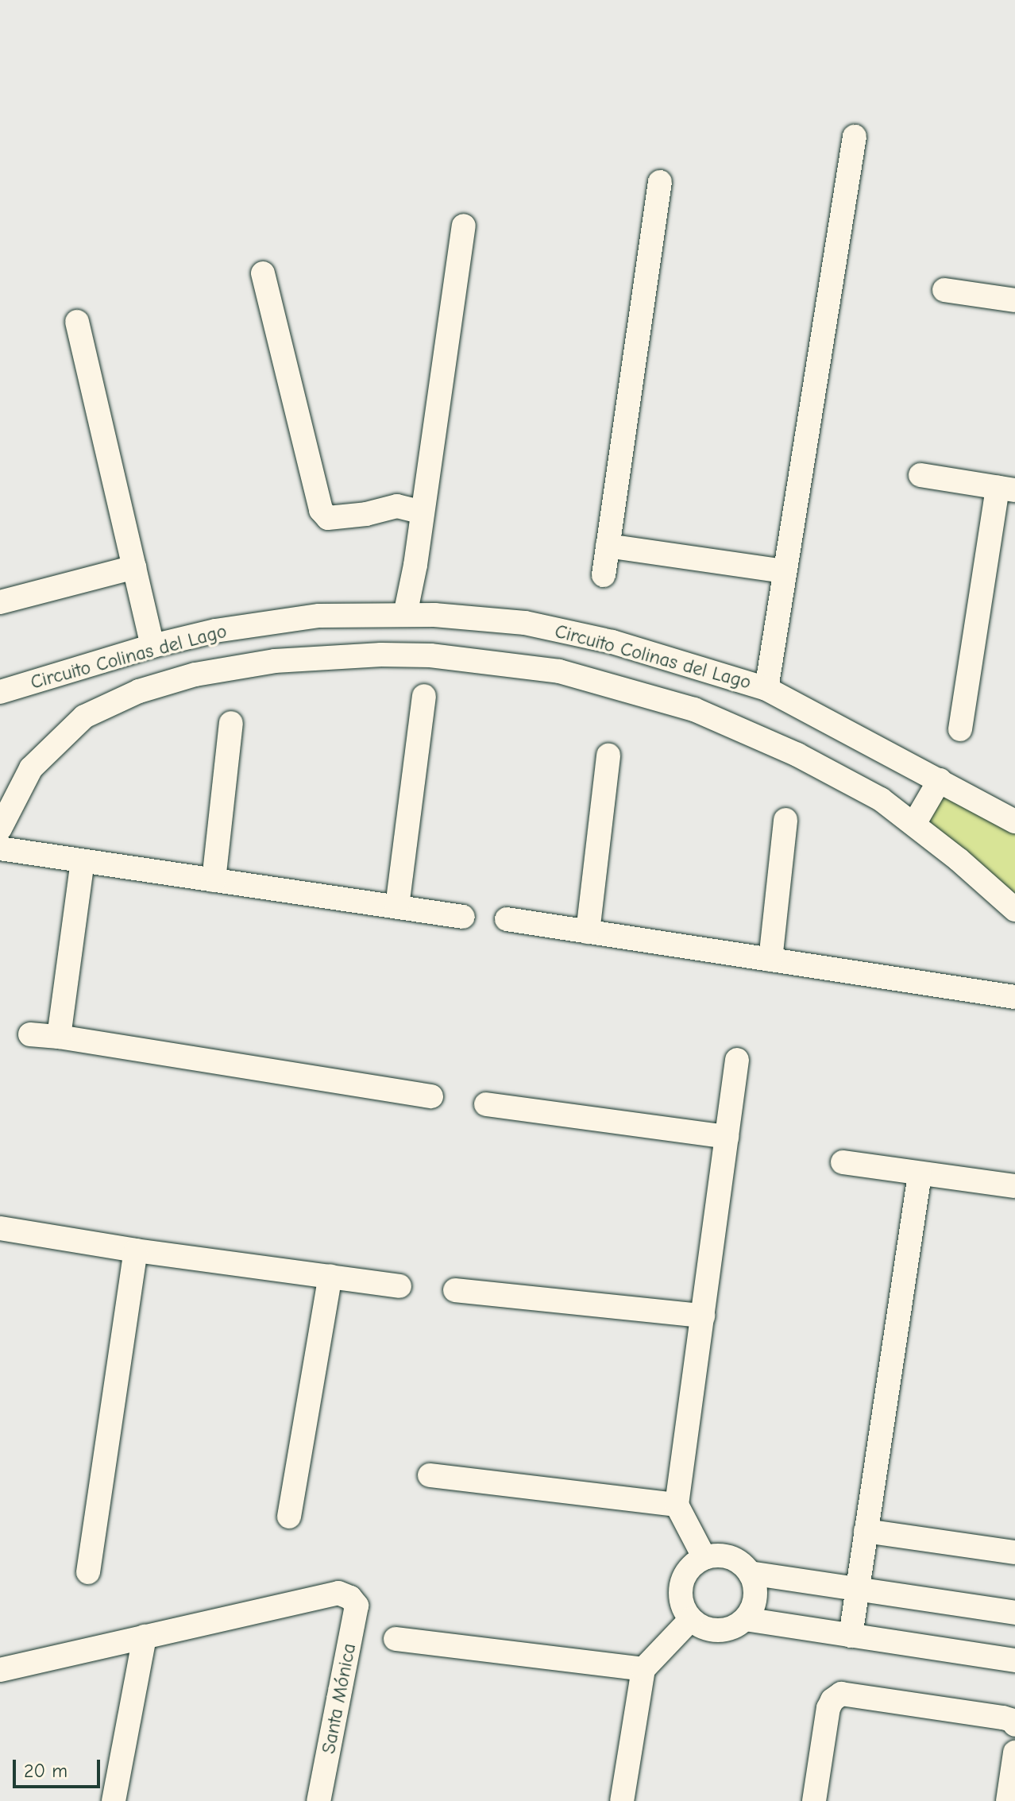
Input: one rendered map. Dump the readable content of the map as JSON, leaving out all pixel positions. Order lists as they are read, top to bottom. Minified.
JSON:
{"streets":{"street":["Circuito Colinas del Lago","Santa Mónica"]},"scale_bar":"20 m"}
